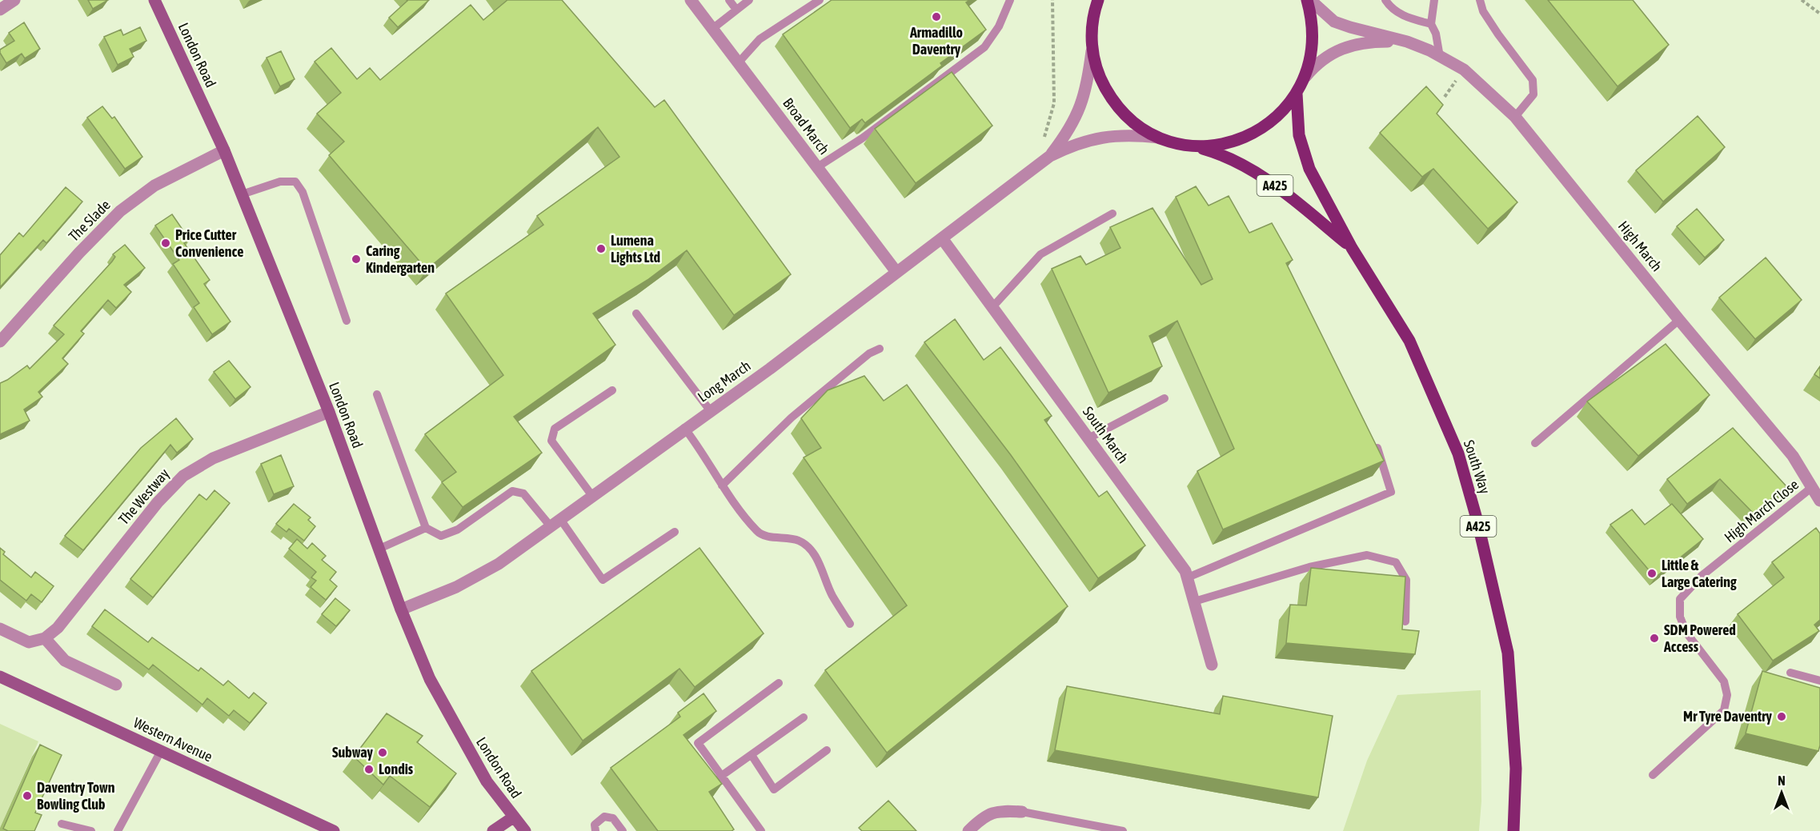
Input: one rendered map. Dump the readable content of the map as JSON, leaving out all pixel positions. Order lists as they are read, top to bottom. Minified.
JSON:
{"streets":{"main road":["London Road","A425","South Way","Western Avenue"],"street":["Broad March","The Slade","High March","Long March","South March","The Westway"],"lane":["High March Close"]},"crossings":[["London Road","The Slade"],["London Road","Long March"],["London Road","The Westway"],["Broad March","Long March"],["High March","High March Close"],["Long March","South March"]],"places":["Armadillo Daventry","Price Cutter Convenience","Lumena Lights Ltd","Caring Kindergarten","Little & Large Catering","SDM Powered Access","Mr Tyre Daventry","Subway","Londis","Daventry Town Bowling Club"],"north":"top"}
